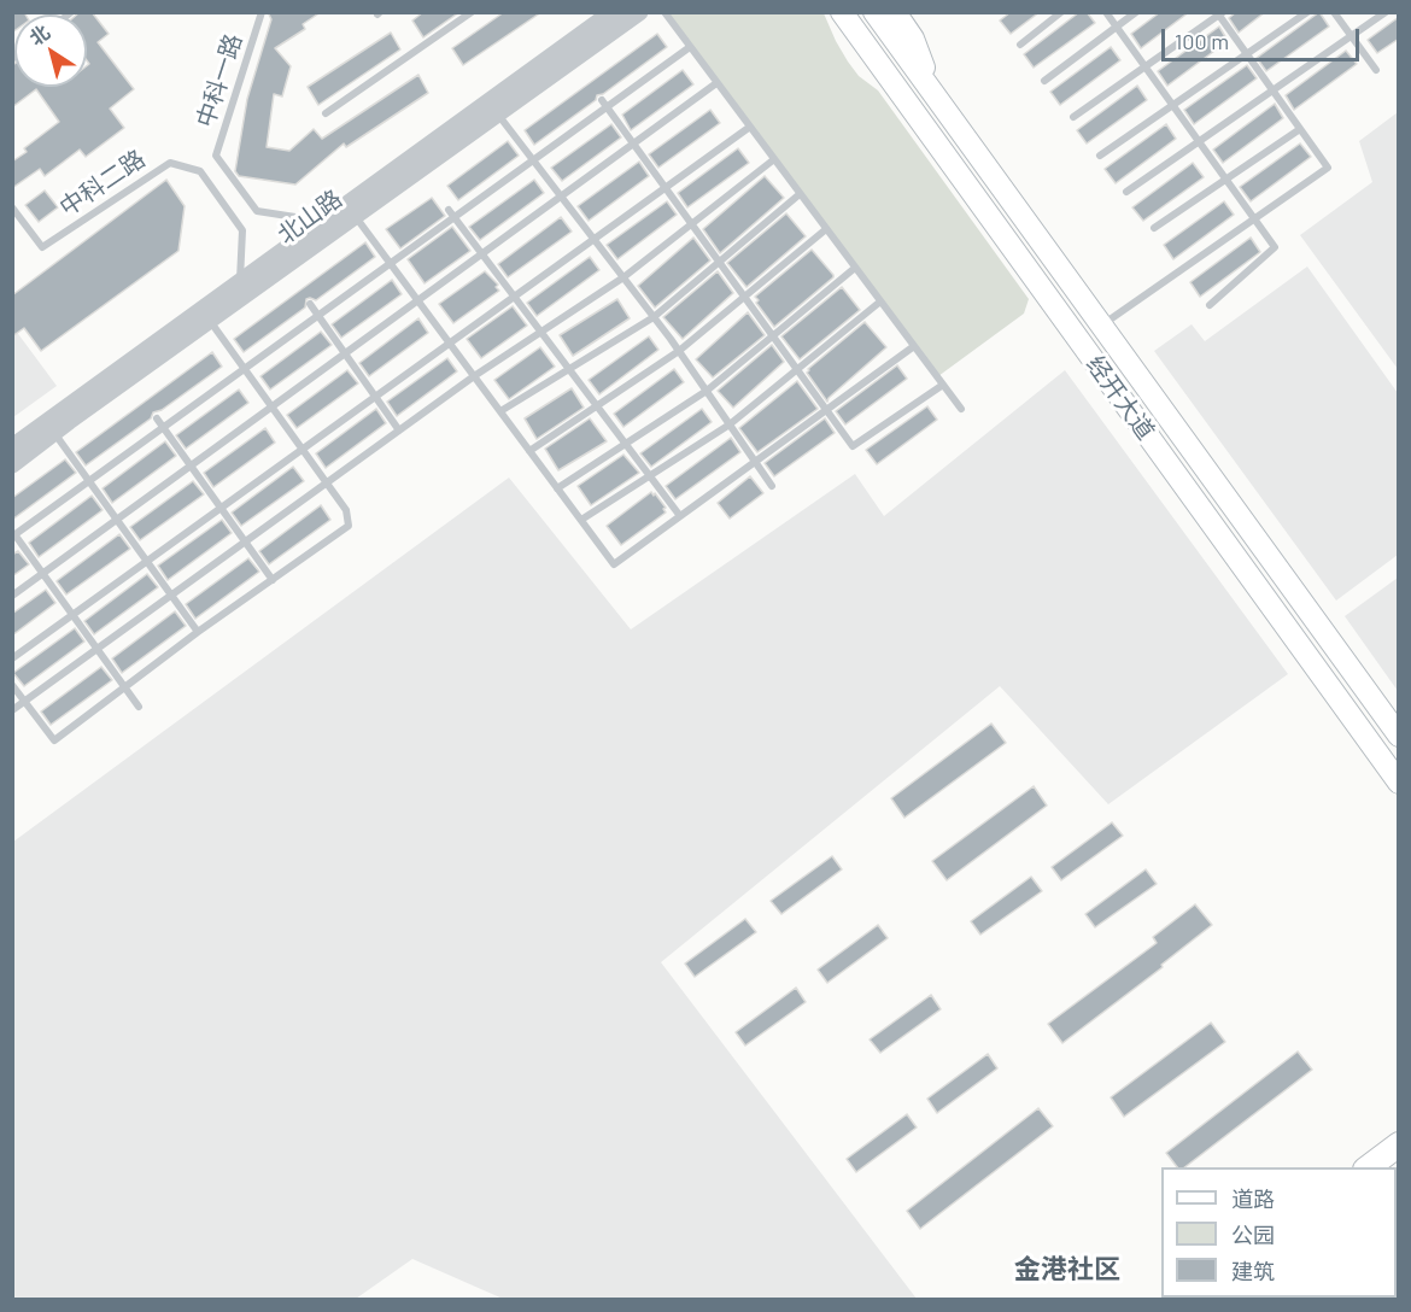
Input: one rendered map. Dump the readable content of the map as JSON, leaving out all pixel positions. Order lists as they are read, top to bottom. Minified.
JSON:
{"streets":{"main road":["经开大道"],"street":["北山路"],"lane":["中科一路","中科二路"]},"crossings":[["中科一路","北山路"],["中科二路","北山路"]],"districts":["金港社区"],"legend":["道路","公园","建筑"],"scale_bar":"100 m","north":"top left"}
